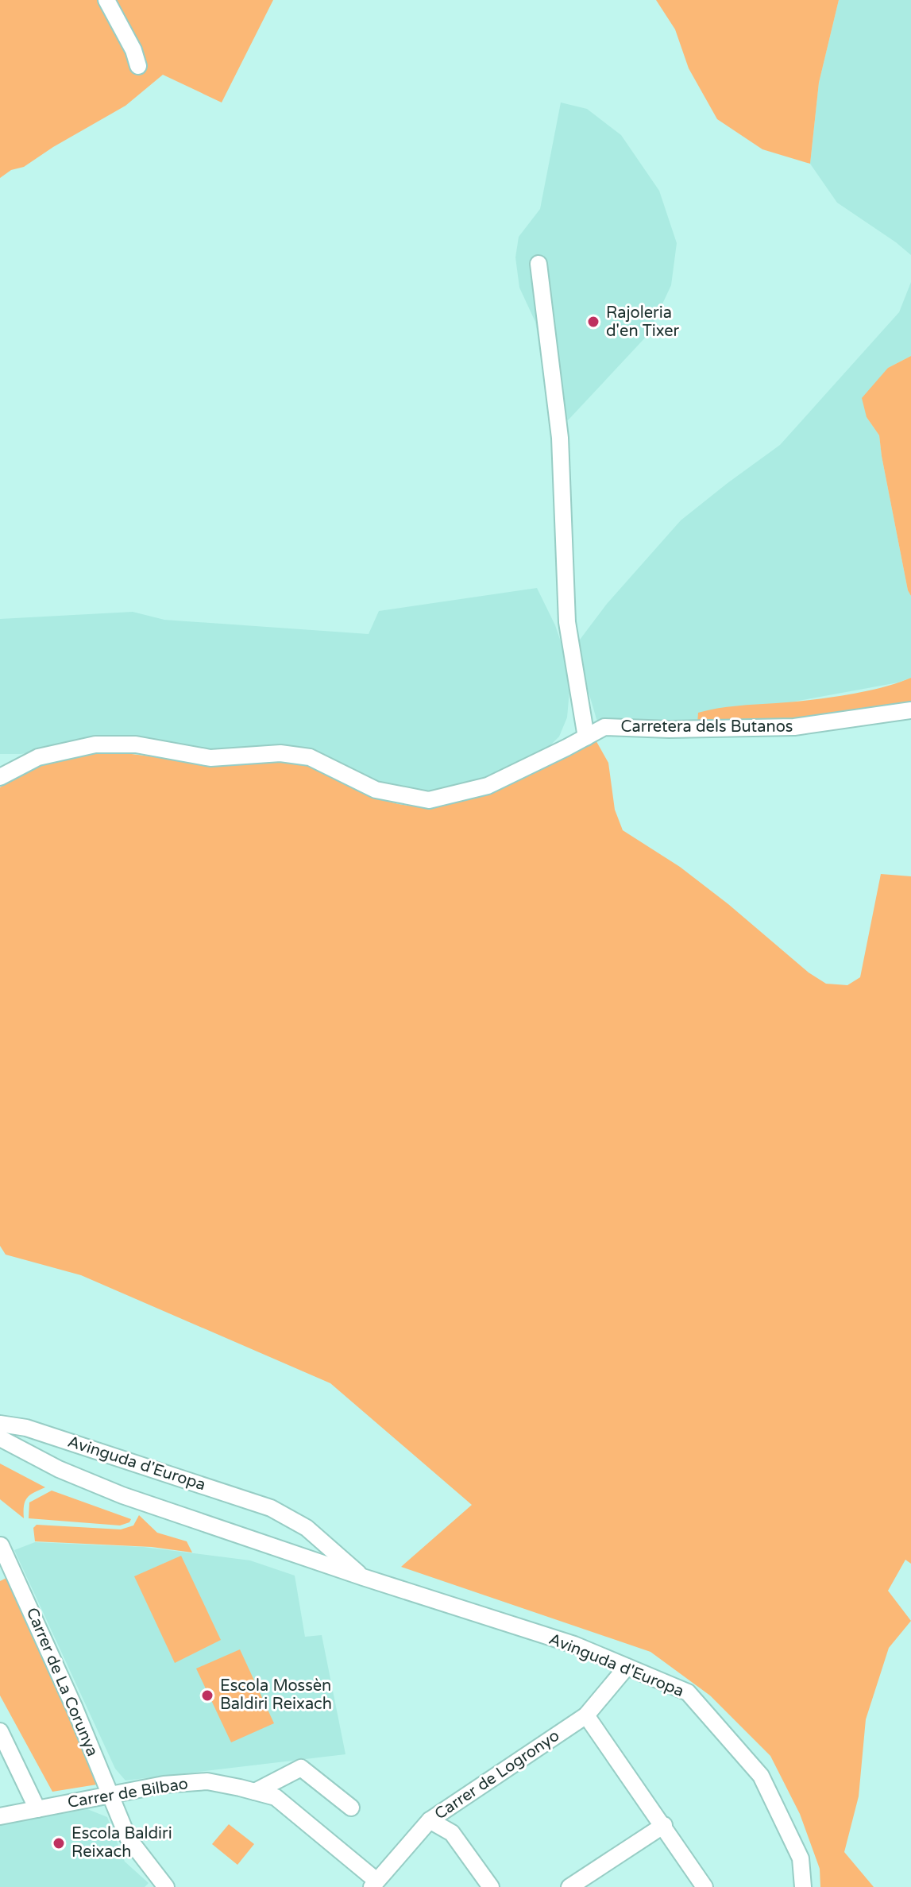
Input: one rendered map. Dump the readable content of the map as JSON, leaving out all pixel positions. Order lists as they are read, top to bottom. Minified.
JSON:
{"streets":{"street":["Carretera dels Butanos","Avinguda d'Europa","Carrer de La Corunya","Carrer de Logronyo","Carrer de Bilbao"]},"crossings":[["Avinguda d'Europa","Carrer de Logronyo"],["Carrer de La Corunya","Carrer de Bilbao"],["Carrer de Logronyo","Carrer de Bilbao"]],"places":["Rajoleria d'en Tixer","Escola Mossèn Baldiri Reixach","Escola Baldiri Reixach"]}
